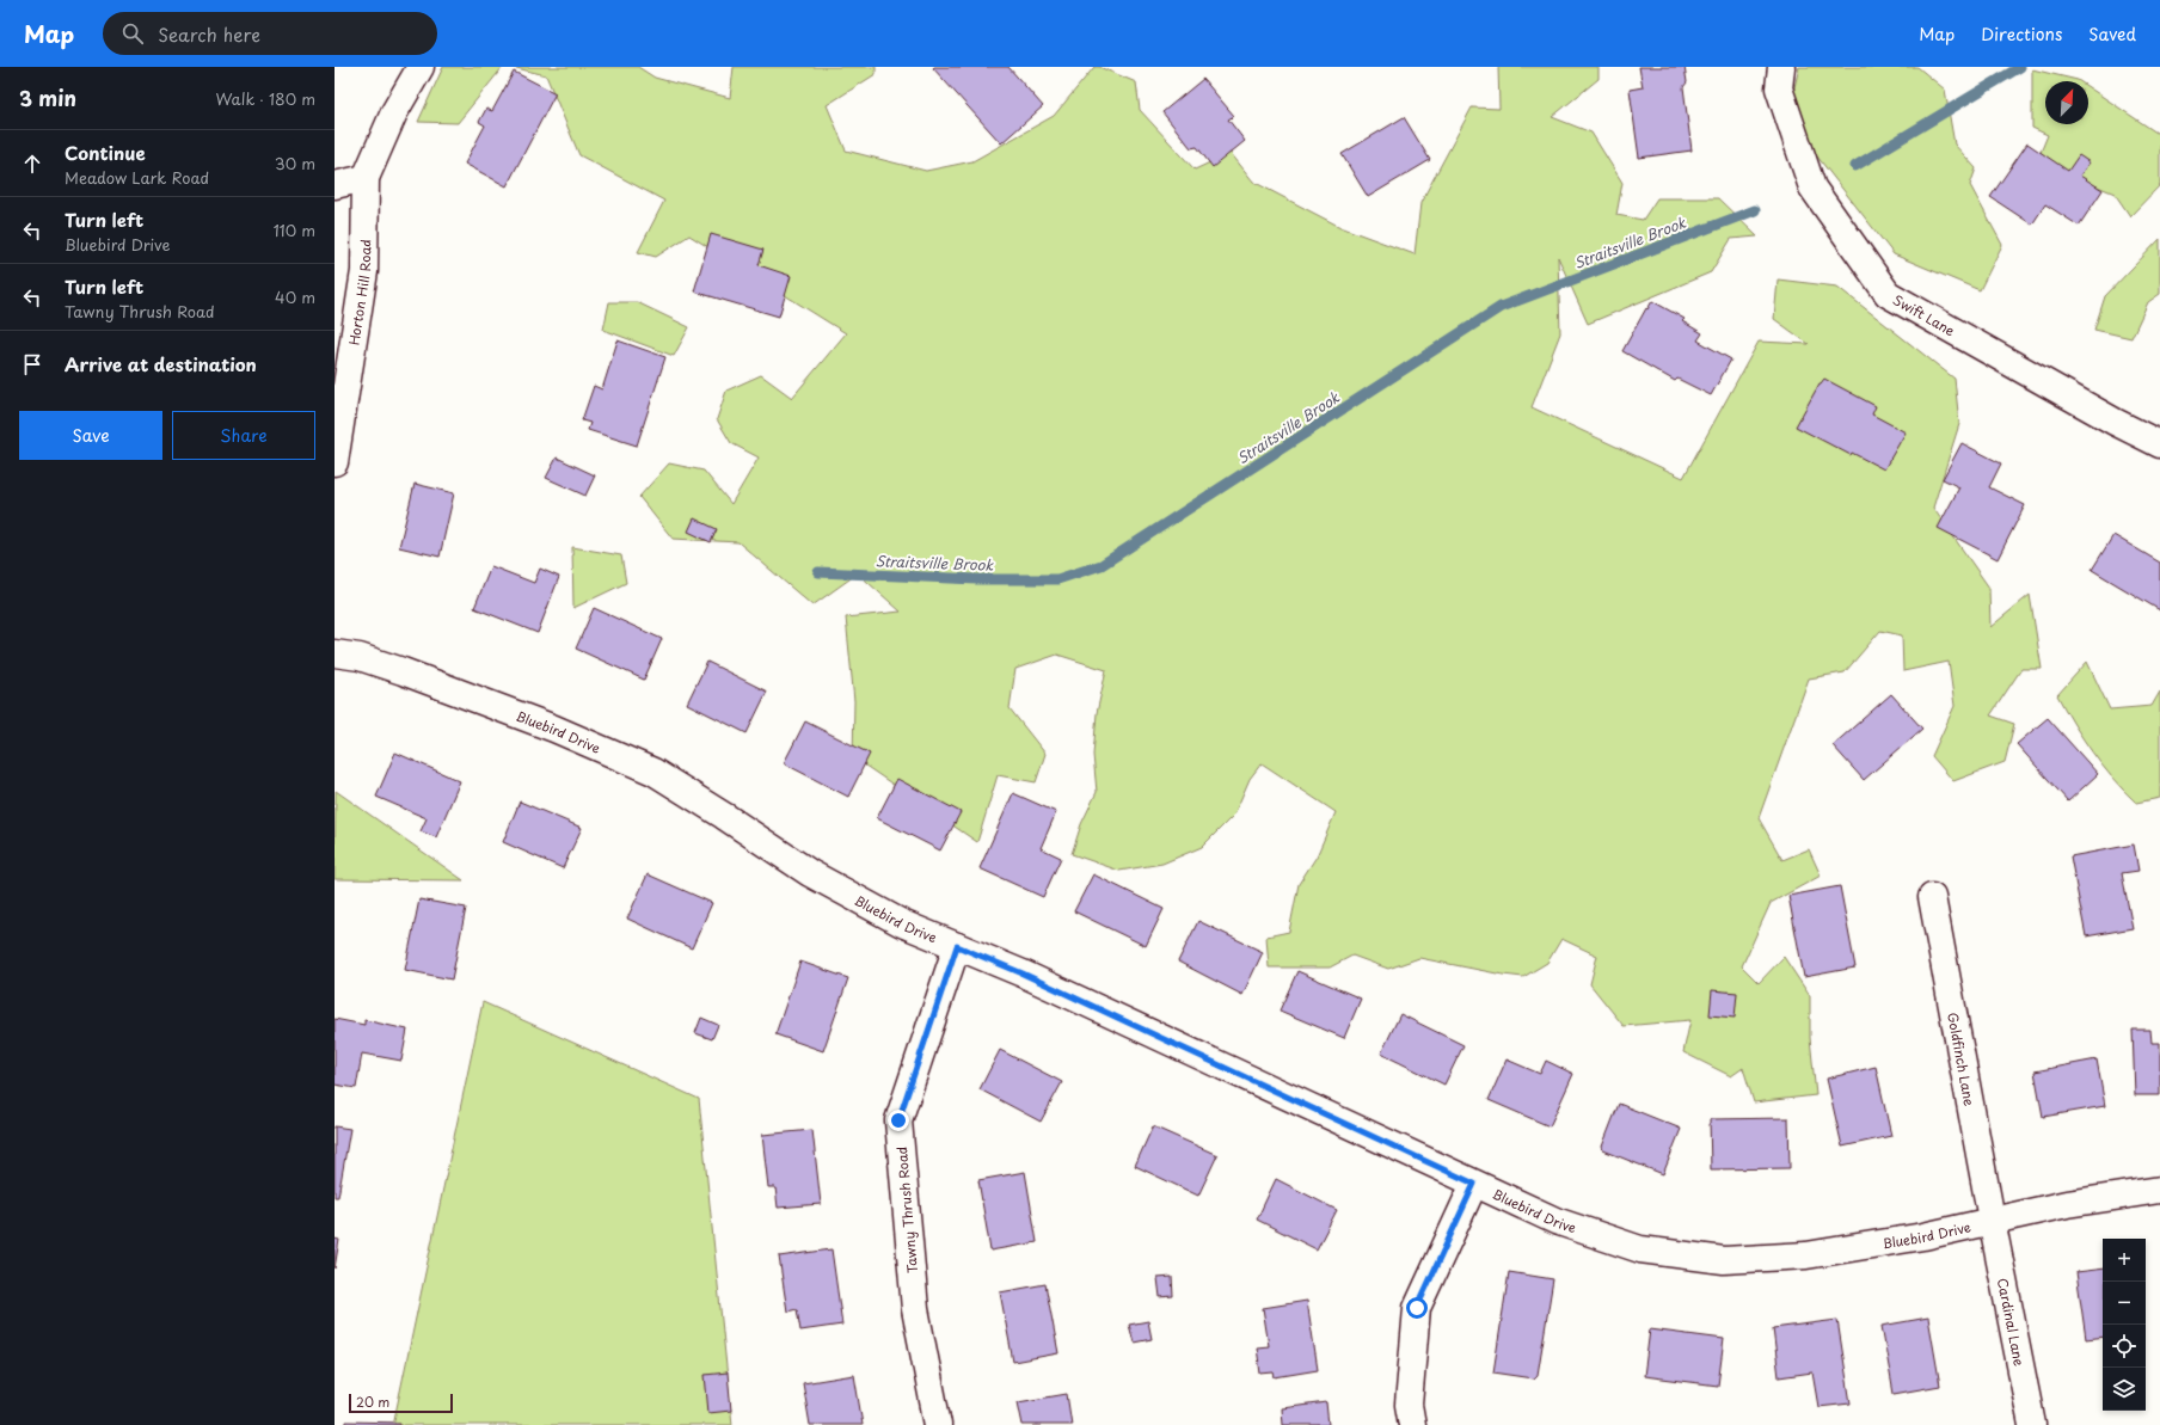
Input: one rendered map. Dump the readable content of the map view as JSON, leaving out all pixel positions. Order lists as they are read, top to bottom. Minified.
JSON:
{"streets":{"street":["Horton Hill Road","Swift Lane","Bluebird Drive","Goldfinch Lane","Tawny Thrush Road","Cardinal Lane"]},"crossings":[["Bluebird Drive","Goldfinch Lane"],["Bluebird Drive","Tawny Thrush Road"],["Bluebird Drive","Cardinal Lane"],["Goldfinch Lane","Cardinal Lane"]],"water":["Straitsville Brook"],"scale_bar":"20 m","north":"top right","page":{"header":"Map","search":"Search here","nav":["Map","Directions","Saved"],"heading":["3 min","Walk · 180 m"],"list":[["Continue","Meadow Lark Road","30 m"],["Turn left","Bluebird Drive","110 m"],["Turn left","Tawny Thrush Road","40 m"],"Arrive at destination"],"buttons":["Save","Share"],"map_buttons":["+","−"],"scale":"20 m"}}
